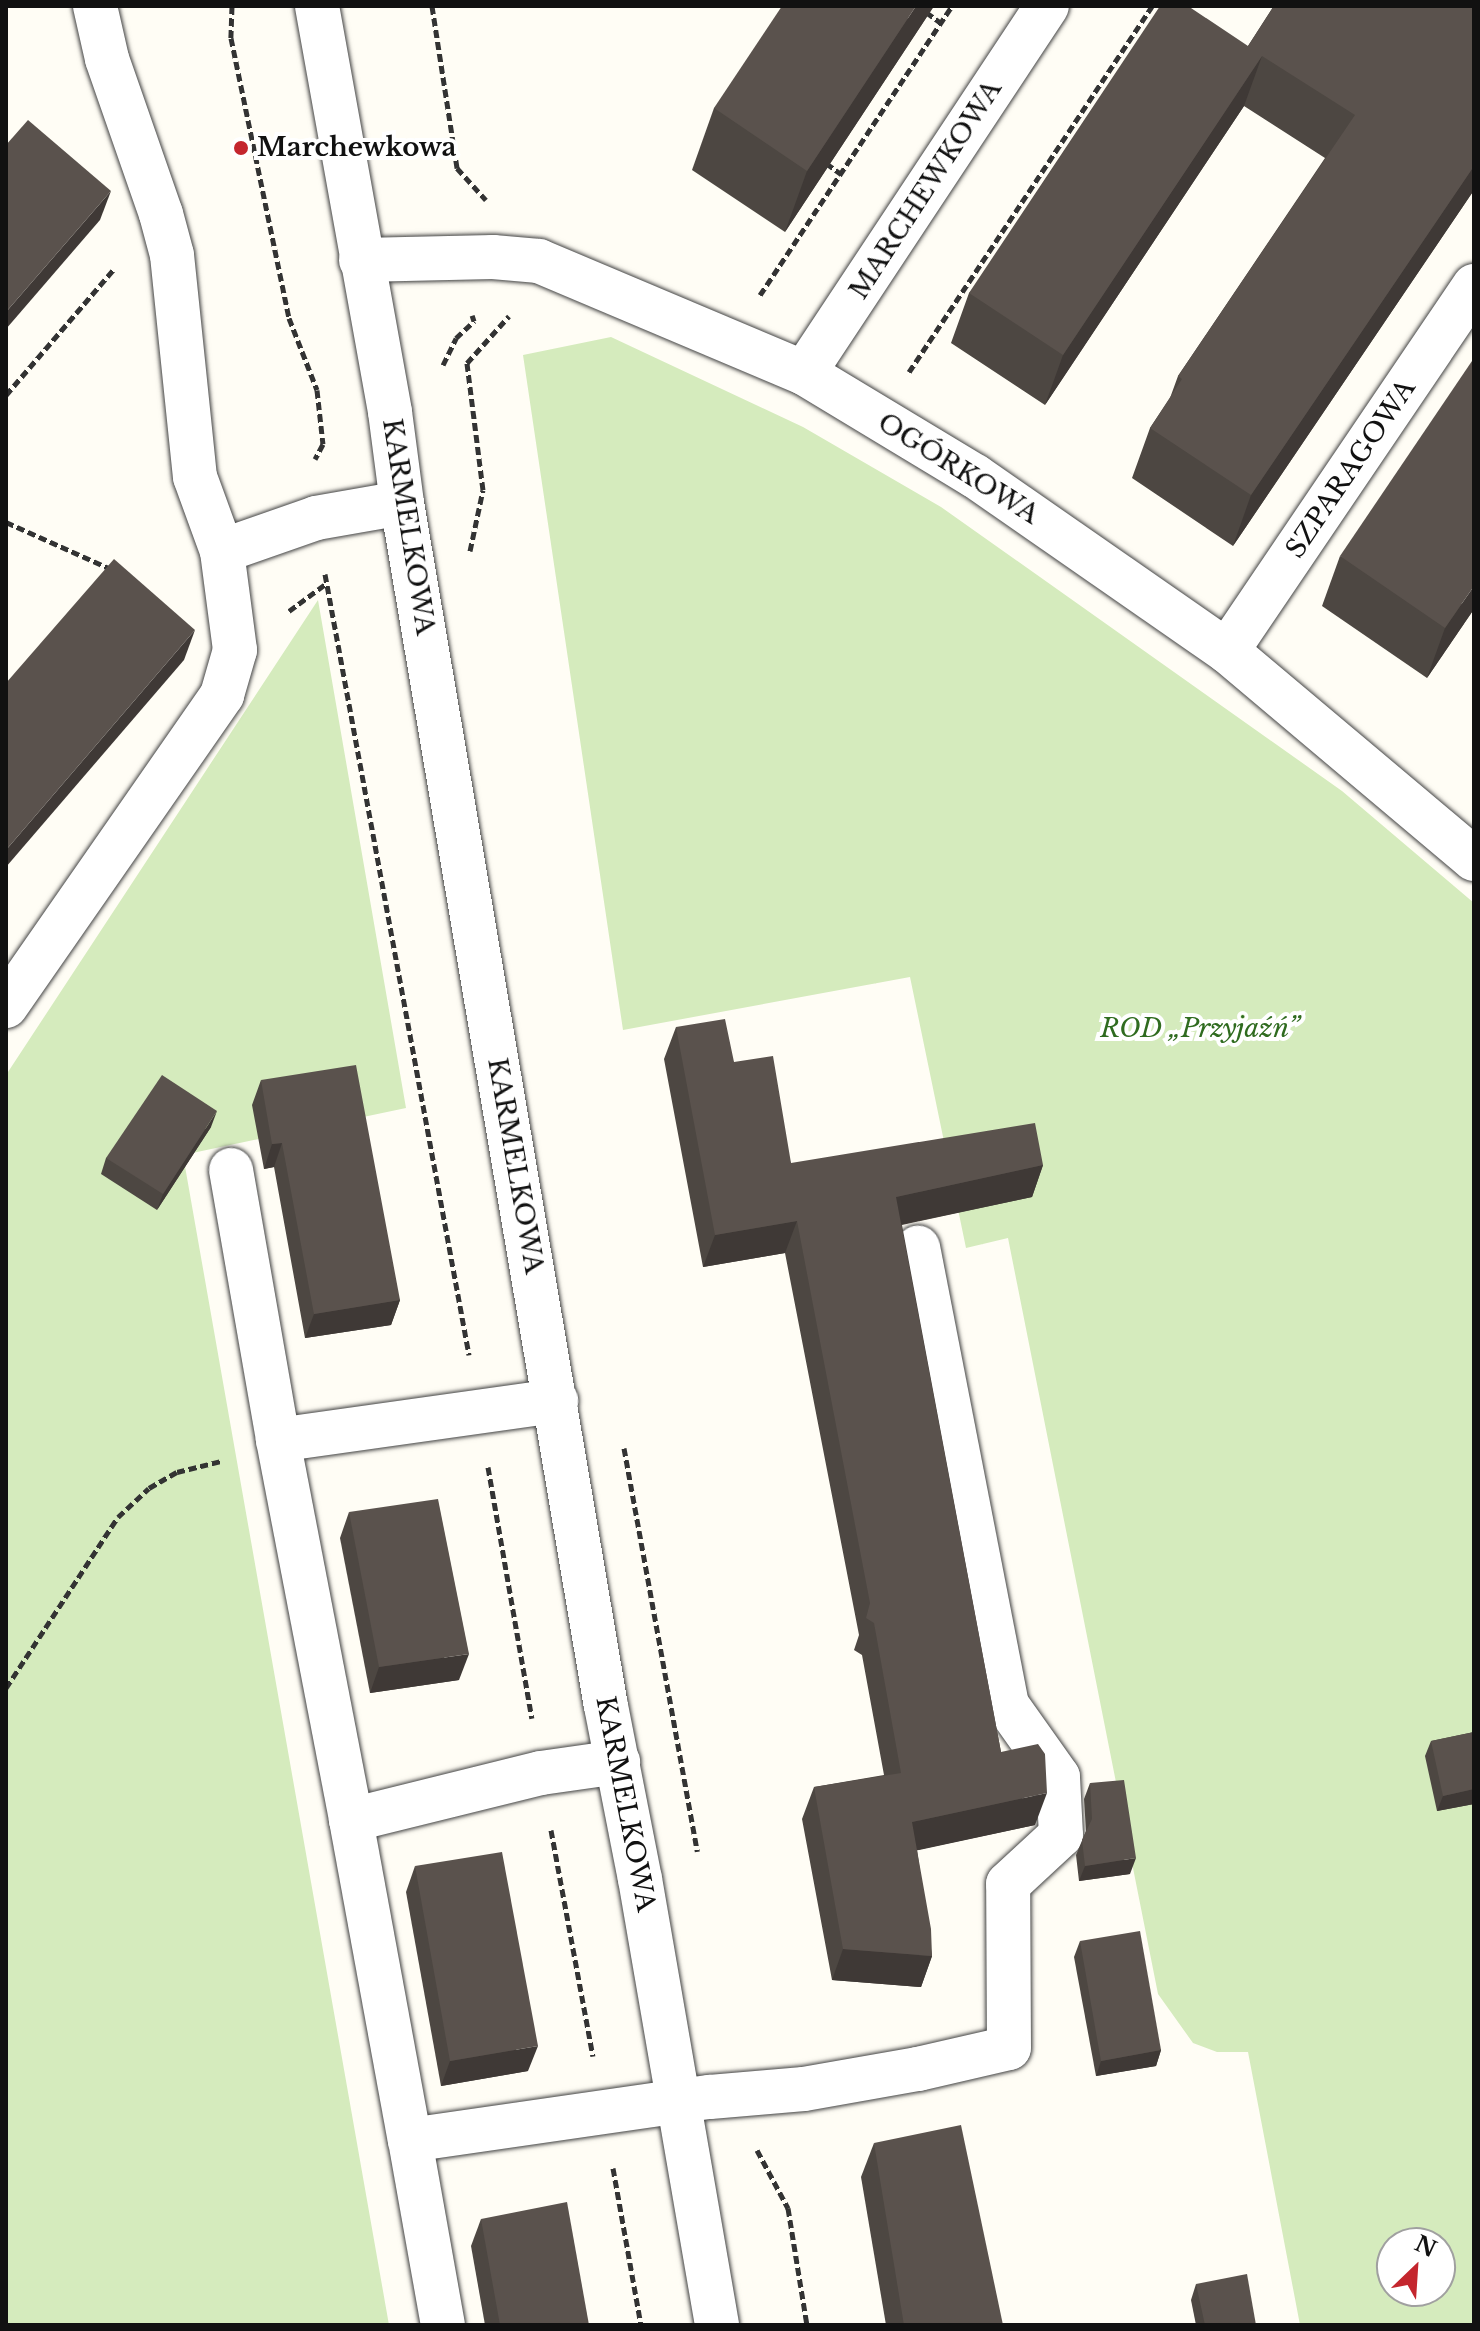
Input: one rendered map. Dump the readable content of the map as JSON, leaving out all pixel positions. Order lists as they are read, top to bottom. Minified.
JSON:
{"streets":{"street":["MARCHEWKOWA","OGÓRKOWA","SZPARAGOWA","KARMELKOWA"]},"crossings":[["MARCHEWKOWA","OGÓRKOWA"],["OGÓRKOWA","SZPARAGOWA"],["OGÓRKOWA","KARMELKOWA"]],"parks":["ROD „Przyjaźń”"],"places":["Marchewkowa"],"north":"top right"}
